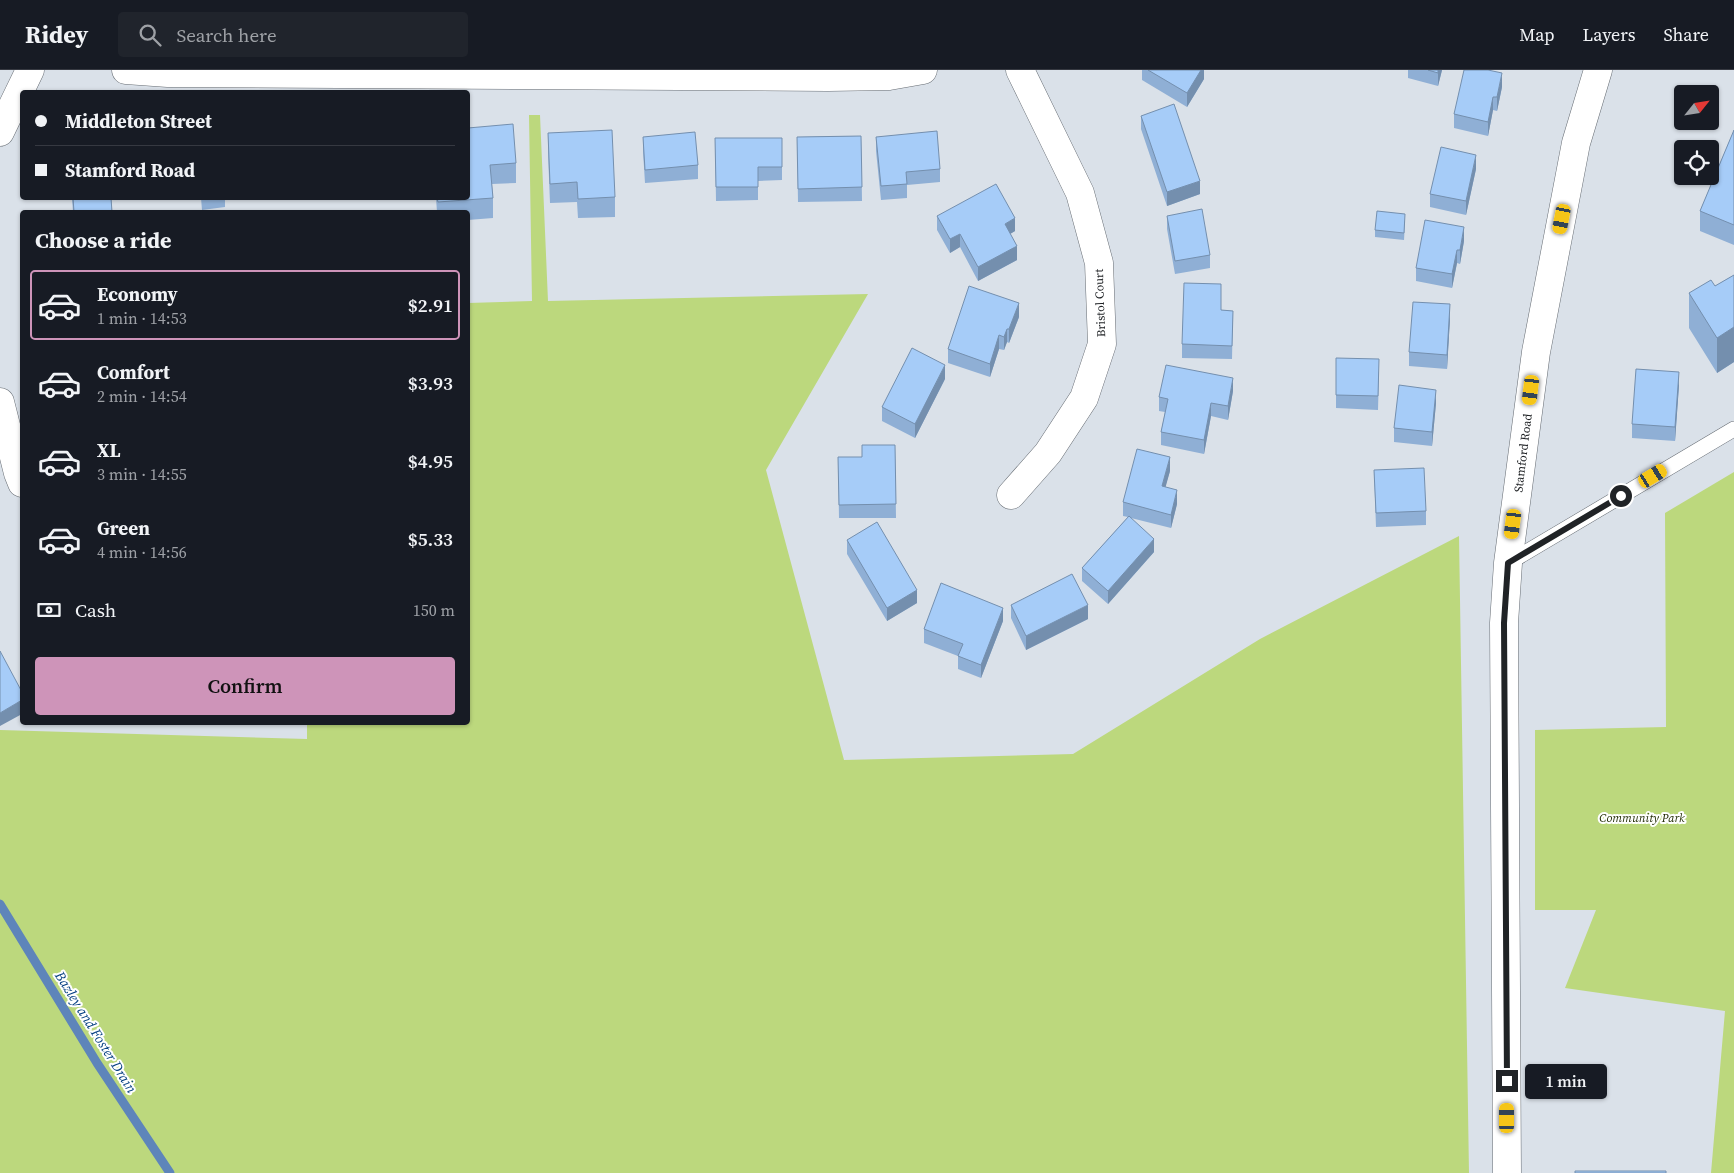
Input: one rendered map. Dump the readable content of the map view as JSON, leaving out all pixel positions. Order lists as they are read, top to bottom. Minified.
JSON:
{"streets":{"street":["Bristol Court","Stamford Road"]},"water":["Bazley and Foster Drain"],"parks":["Community Park"],"north":"top right","page":{"header":"Ridey","search":"Search here","nav":["Map","Layers","Share"],"banner":["Middleton Street","Stamford Road"],"heading":"Choose a ride","list":[{"name":"Economy","note":"1 min · 14:53","value":"$2.91"},{"name":"Comfort","note":"2 min · 14:54","value":"$3.93"},{"name":"XL","note":"3 min · 14:55","value":"$4.95"},{"name":"Green","note":"4 min · 14:56","value":"$5.33"}],"pay":["Cash","150 m"],"buttons":"Confirm","bubble":"1 min"}}
